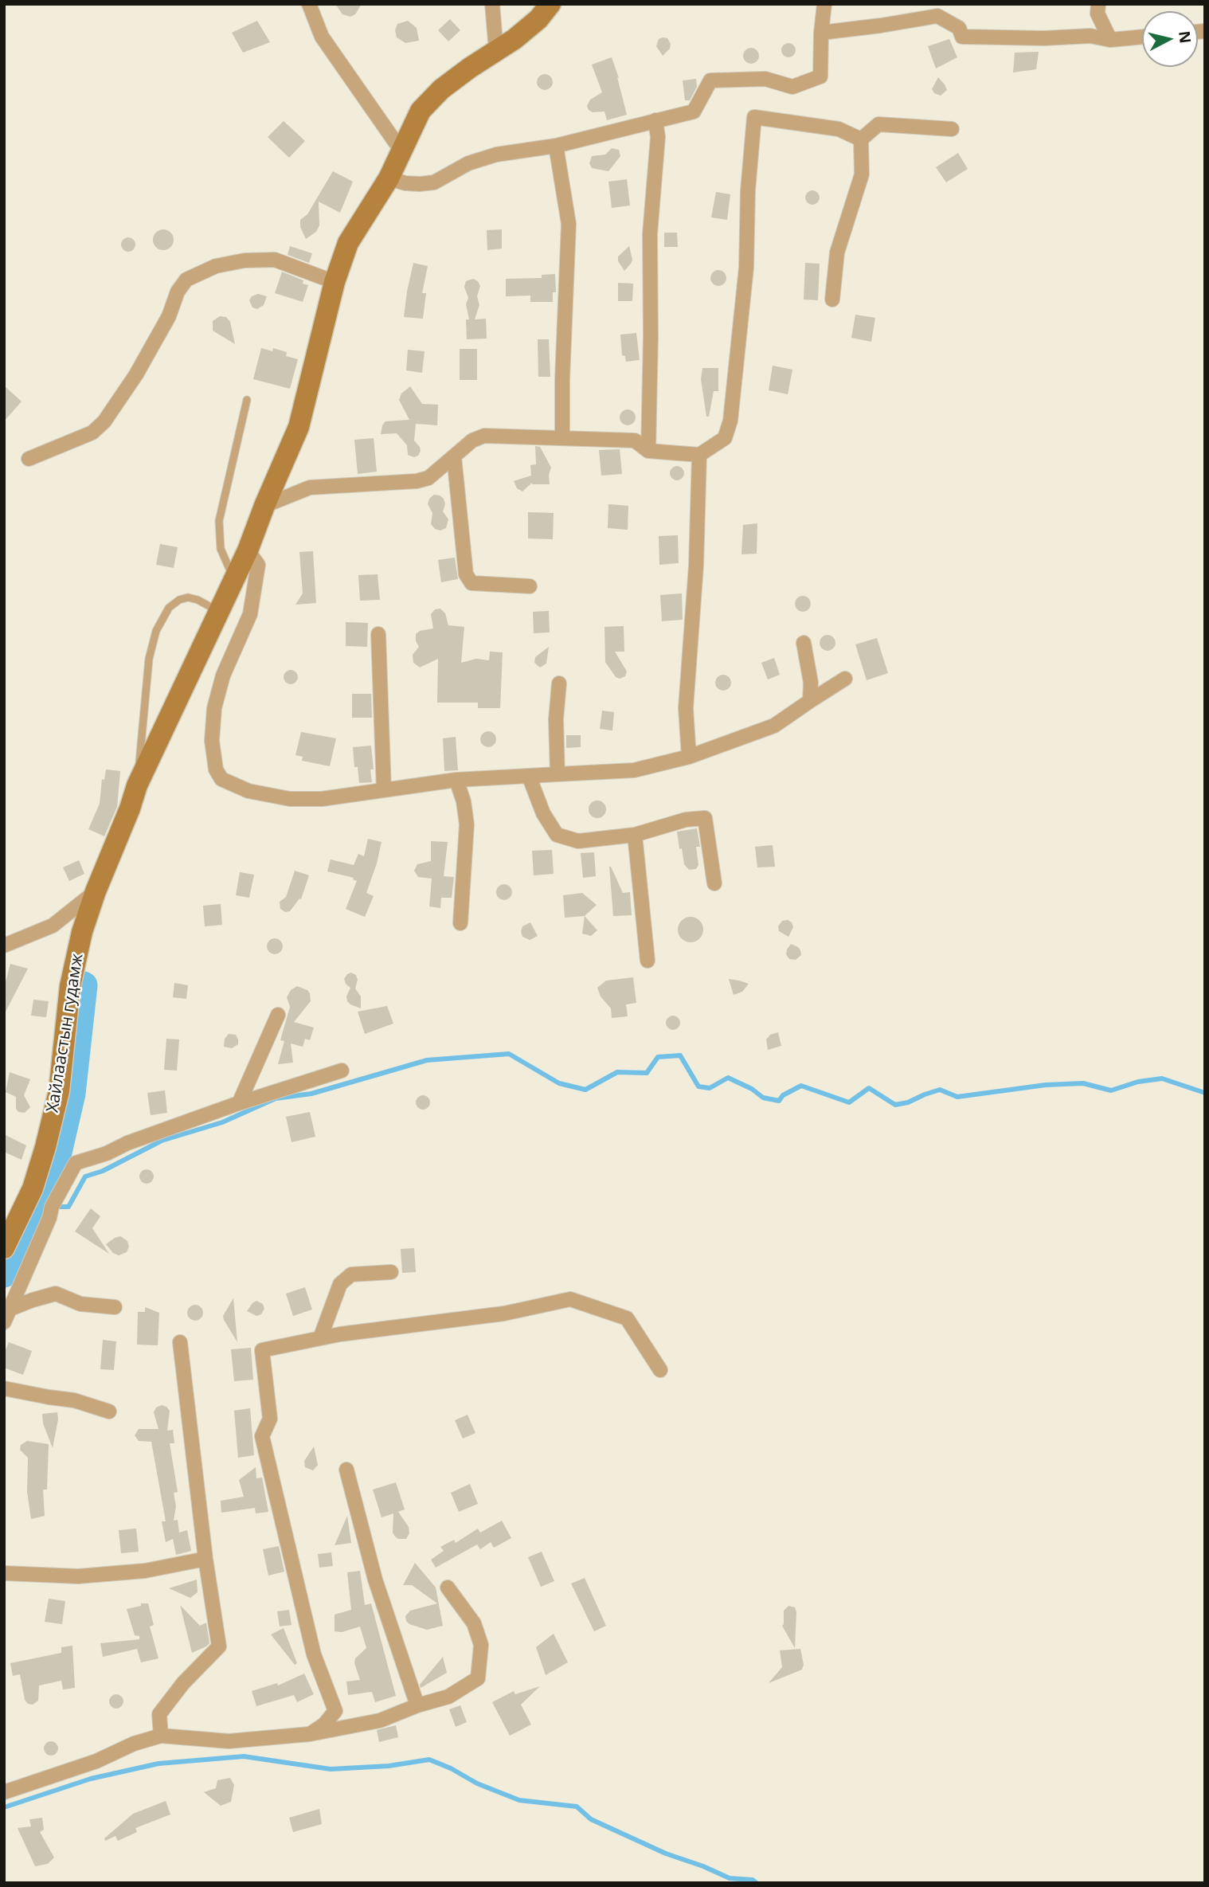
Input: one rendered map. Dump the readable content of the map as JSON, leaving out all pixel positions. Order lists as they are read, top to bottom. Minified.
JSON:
{"streets":{"street":["Хайлаастын гудамж"]},"north":"right"}
